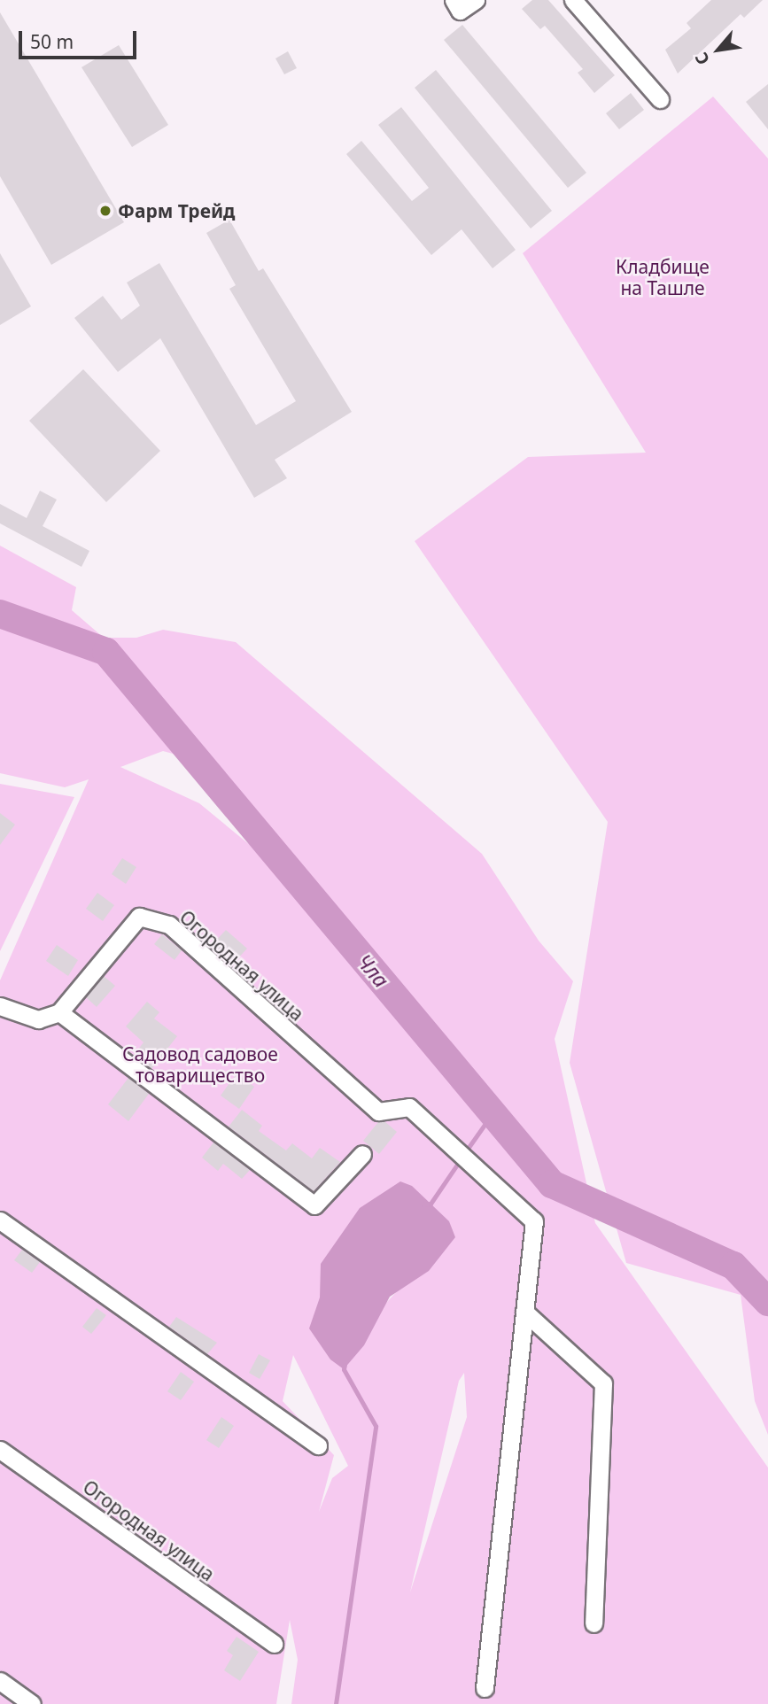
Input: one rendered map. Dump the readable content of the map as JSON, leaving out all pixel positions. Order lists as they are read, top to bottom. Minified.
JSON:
{"streets":{"street":["Огородная улица"]},"water":["Чла"],"parks":["Кладбище на Ташле","Садовод садовое товарищество"],"places":["Фарм Трейд"],"scale_bar":"50 m","north":"bottom left"}
